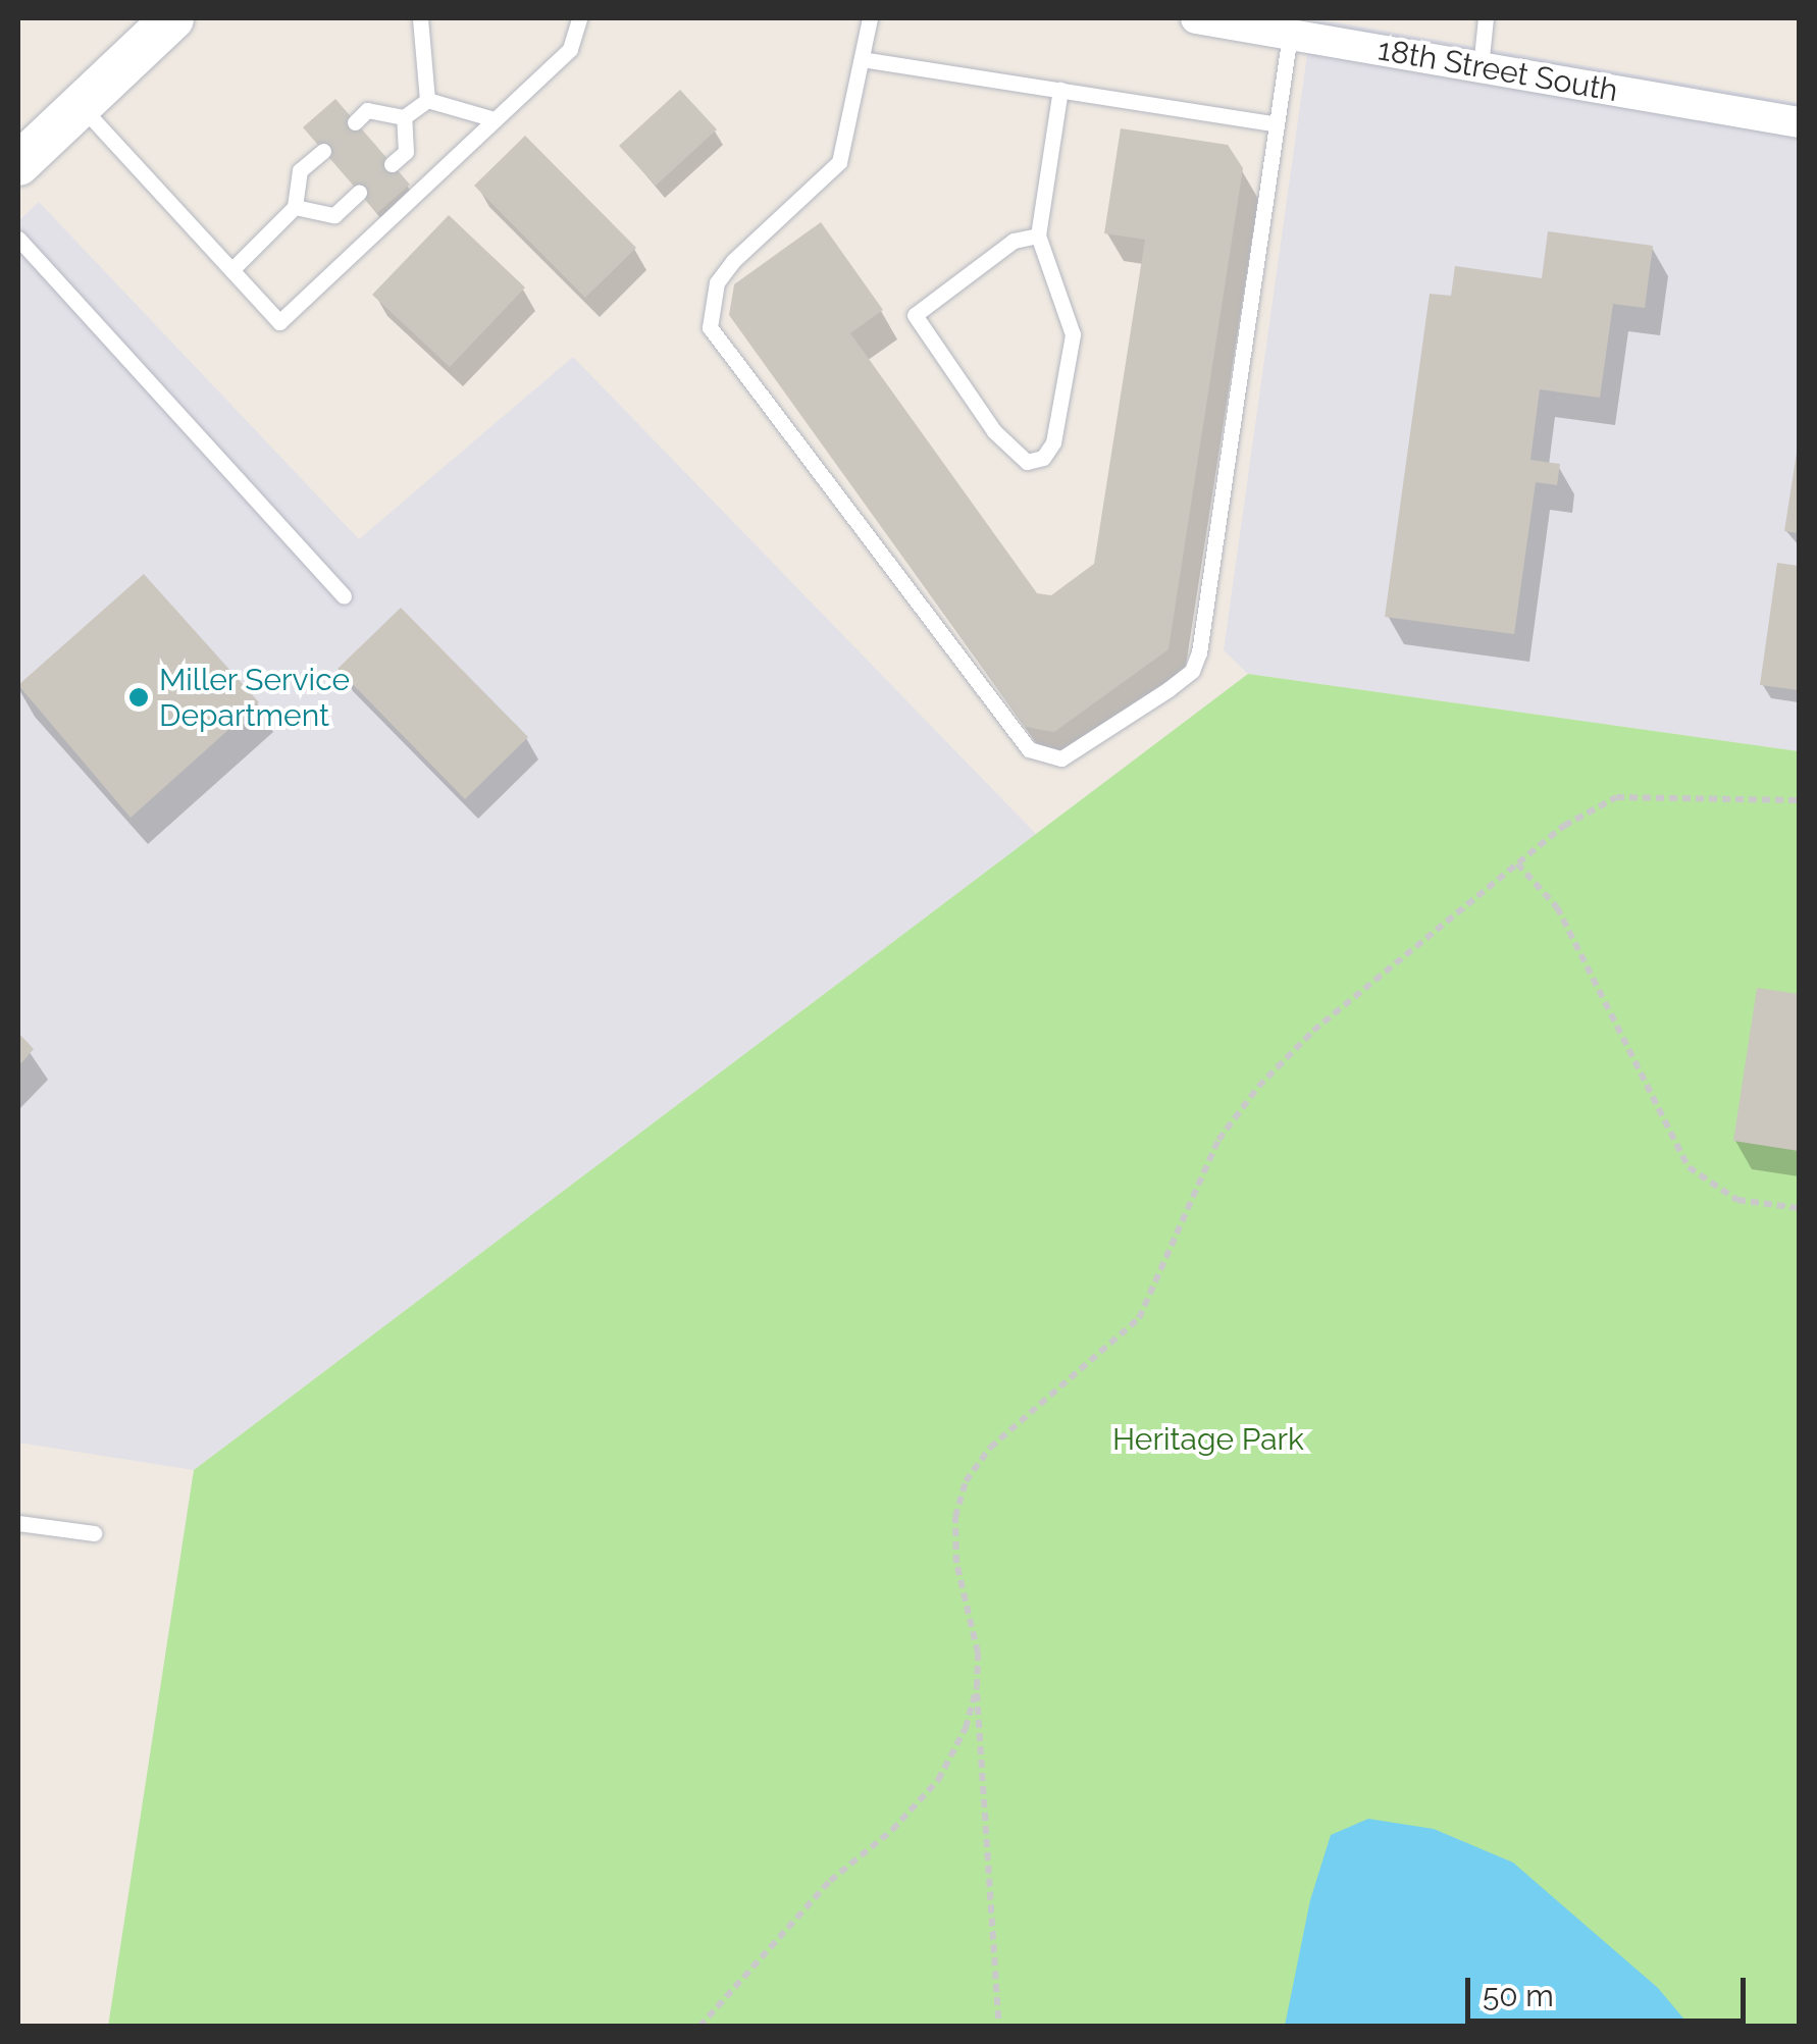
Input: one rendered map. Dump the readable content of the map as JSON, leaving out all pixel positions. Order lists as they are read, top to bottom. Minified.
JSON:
{"streets":{"street":["18th Street South"]},"parks":["Heritage Park"],"places":["Miller Service Department"],"scale_bar":"50 m"}
